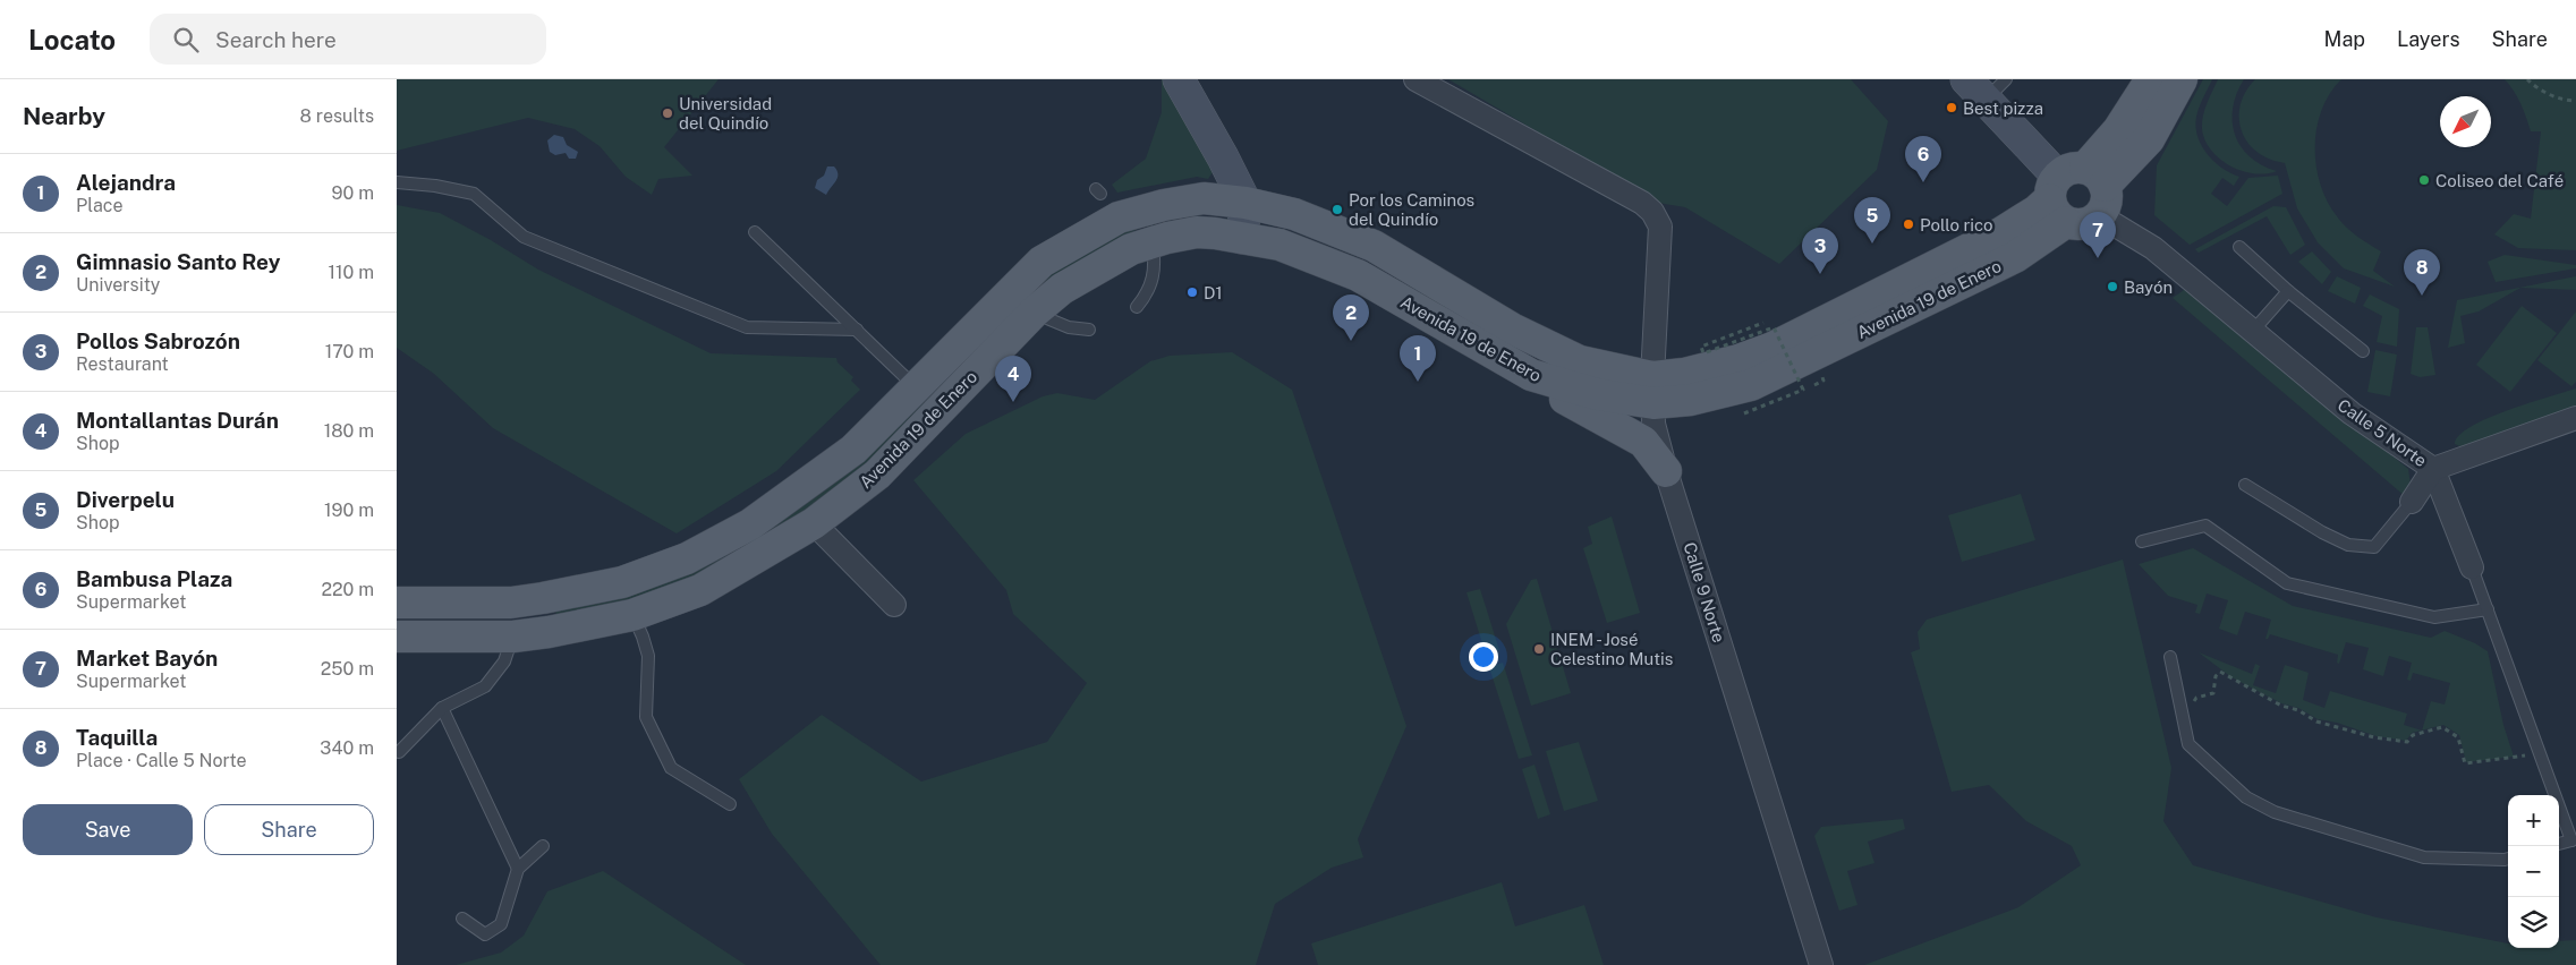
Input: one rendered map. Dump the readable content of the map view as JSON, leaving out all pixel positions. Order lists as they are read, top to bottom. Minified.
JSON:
{"streets":{"main road":["Avenida 19 de Enero"],"street":["Calle 5 Norte","Calle 9 Norte"]},"crossings":[["Avenida 19 de Enero","Calle 9 Norte"]],"places":["Best pizza","Universidad del Quindío","Coliseo del Café","Por los Caminos del Quindío","Pollo rico","Bayón","D1","INEM - José Celestino Mutis"],"north":"bottom left","page":{"header":"Locato","search":"Search here","nav":["Map","Layers","Share"],"heading":["Nearby","8 results"],"pins":["6","5","7","3","8","2","1","4"],"list":[{"mark":"1","name":"Alejandra","note":"Place","value":"90 m"},{"mark":"2","name":"Gimnasio Santo Rey","note":"University","value":"110 m"},{"mark":"3","name":"Pollos Sabrozón","note":"Restaurant","value":"170 m"},{"mark":"4","name":"Montallantas Durán","note":"Shop","value":"180 m"},{"mark":"5","name":"Diverpelu","note":"Shop","value":"190 m"},{"mark":"6","name":"Bambusa Plaza","note":"Supermarket","value":"220 m"},{"mark":"7","name":"Market Bayón","note":"Supermarket","value":"250 m"},{"mark":"8","name":"Taquilla","note":"Place · Calle 5 Norte","value":"340 m"}],"buttons":["Save","Share"],"map_buttons":["+","−"]}}
